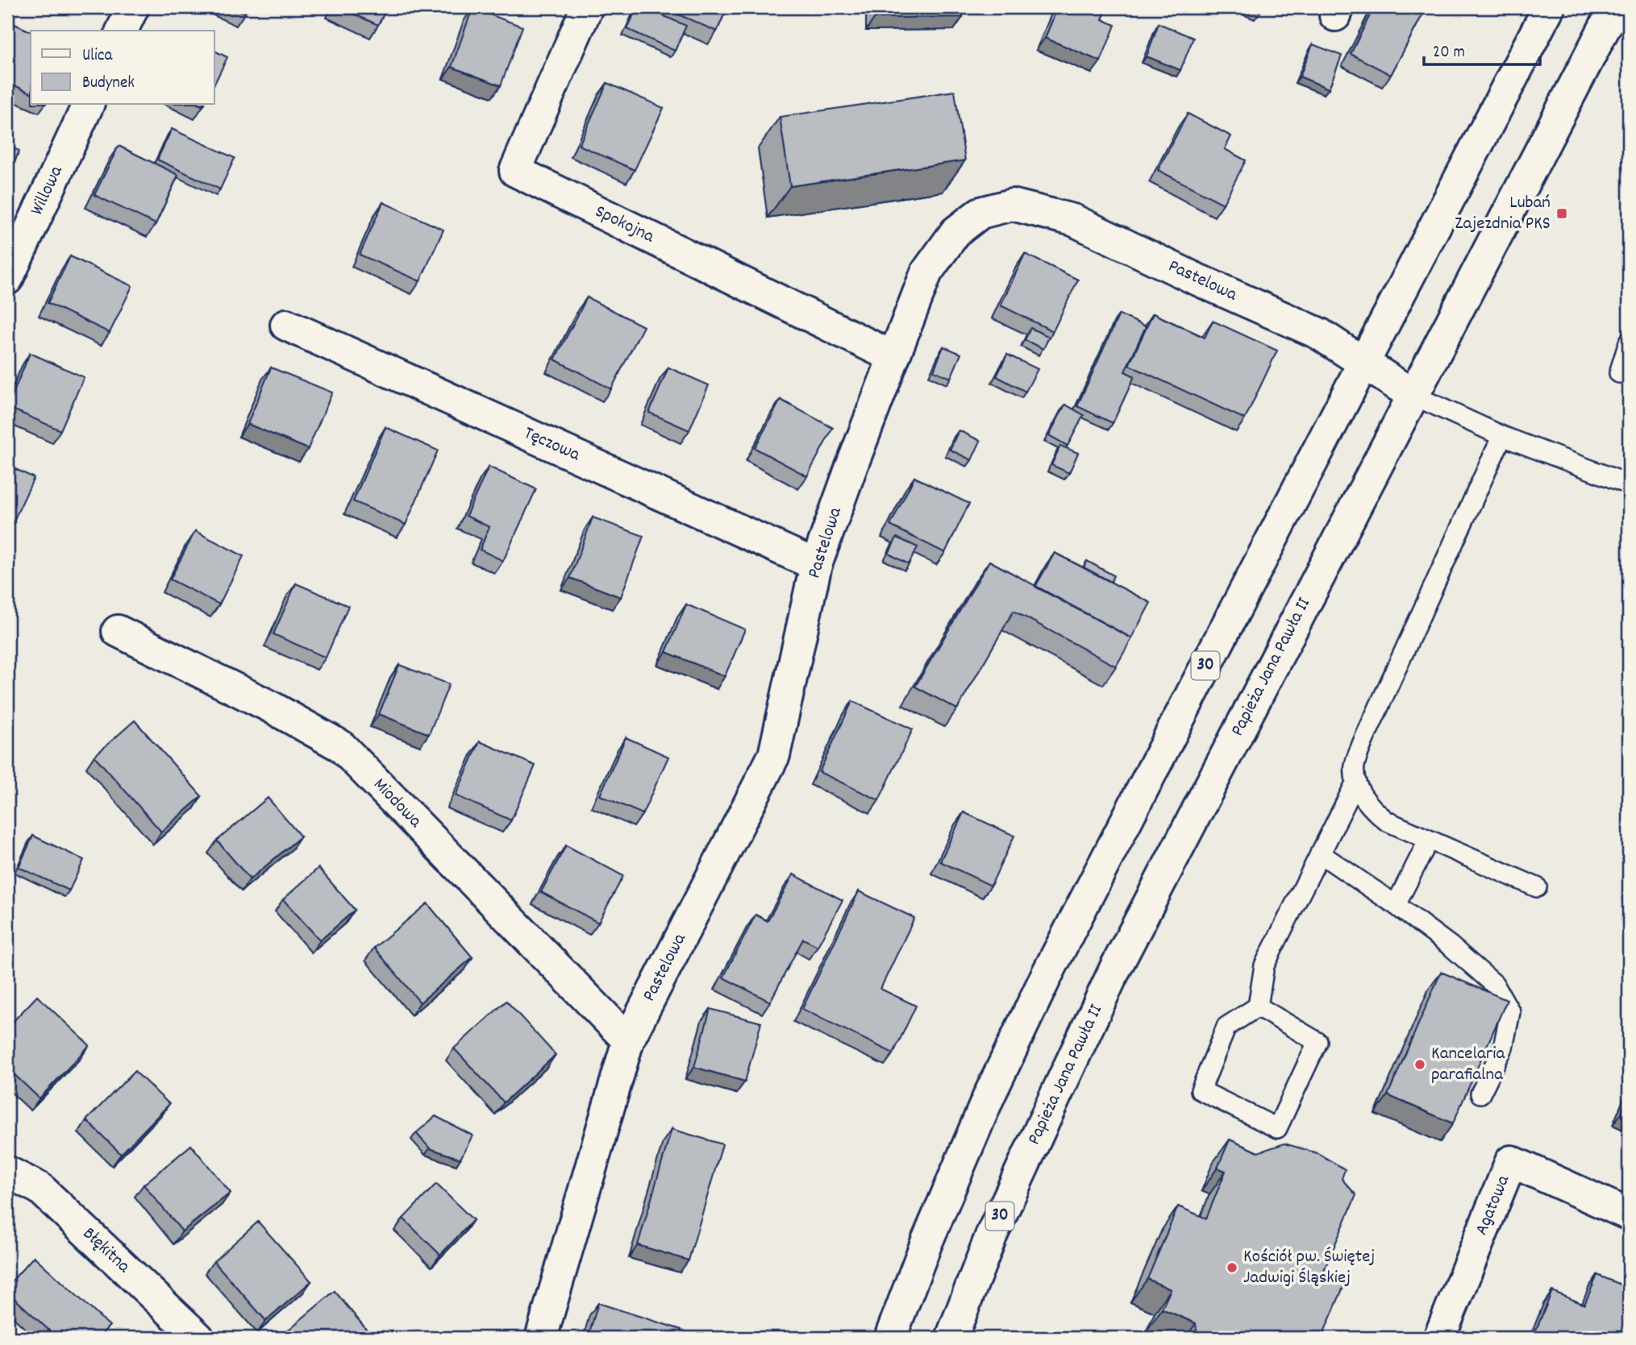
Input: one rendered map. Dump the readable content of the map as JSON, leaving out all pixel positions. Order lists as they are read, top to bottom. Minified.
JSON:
{"streets":{"street":["Willowa","Spokojna","Pastelowa","Tęczowa","30","Papieża Jana Pawła II","Miodowa","Agatowa","Błękitna"]},"crossings":[["Spokojna","Pastelowa"],["Pastelowa","Tęczowa"],["Pastelowa","30"],["Pastelowa","Papieża Jana Pawła II"],["Pastelowa","Miodowa"]],"places":{"transit":["Lubań Zajezdnia PKS"],"other":["Kancelaria parafialna","Kościół pw. Świętej Jadwigi Śląskiej"]},"legend":["Ulica","Budynek"],"scale_bar":"20 m"}
